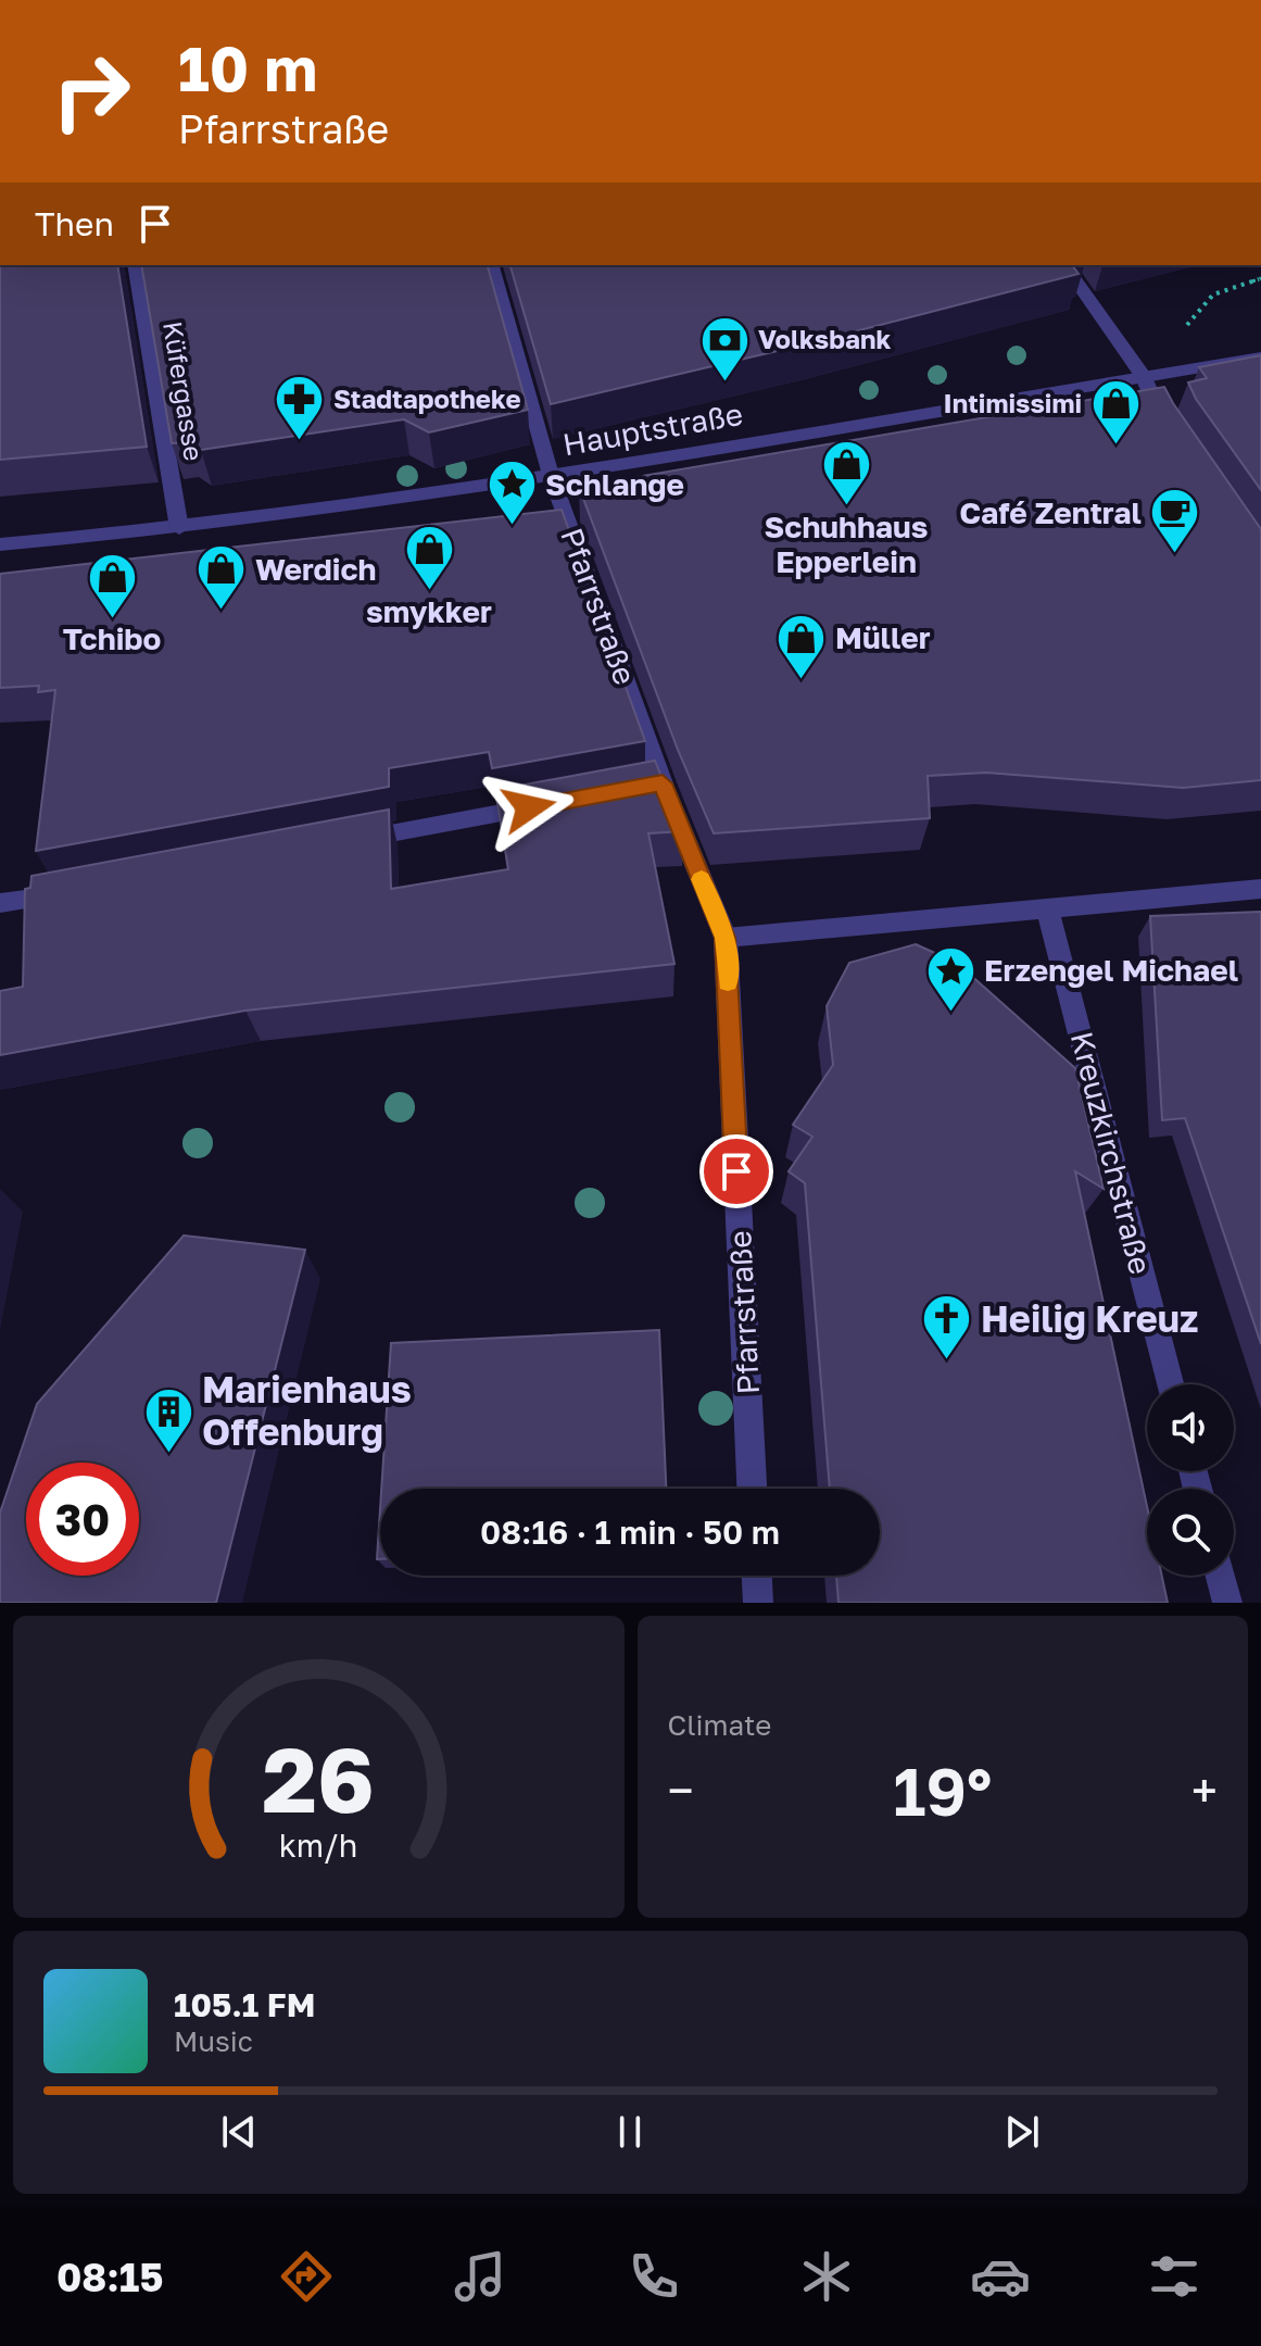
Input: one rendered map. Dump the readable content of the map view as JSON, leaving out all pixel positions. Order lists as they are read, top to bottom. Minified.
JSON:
{"streets":{"street":["Küfergasse","Hauptstraße","Pfarrstraße","Kreuzkirchstraße"]},"crossings":[["Küfergasse","Hauptstraße"],["Hauptstraße","Pfarrstraße"]],"places":{"bank":["Volksbank"],"pharmacy":["Stadtapotheke"],"shop":["Intimissimi","Schuhhaus Epperlein","smykker","Werdich","Tchibo","Müller"],"place":["Schlange","Erzengel Michael"],"cafe":["Café Zentral"],"church":["Heilig Kreuz"],"building":["Marienhaus Offenburg"]},"page":{"turn":["10 m","Pfarrstraße"],"then":"Then","limit":"30","trip":"08:16 · 1 min · 50 m","tile":"Climate","heat":["−","19°","+"],"song":["105.1 FM","Music"],"tabs":"08:15","gauge":["26","km/h"]}}
